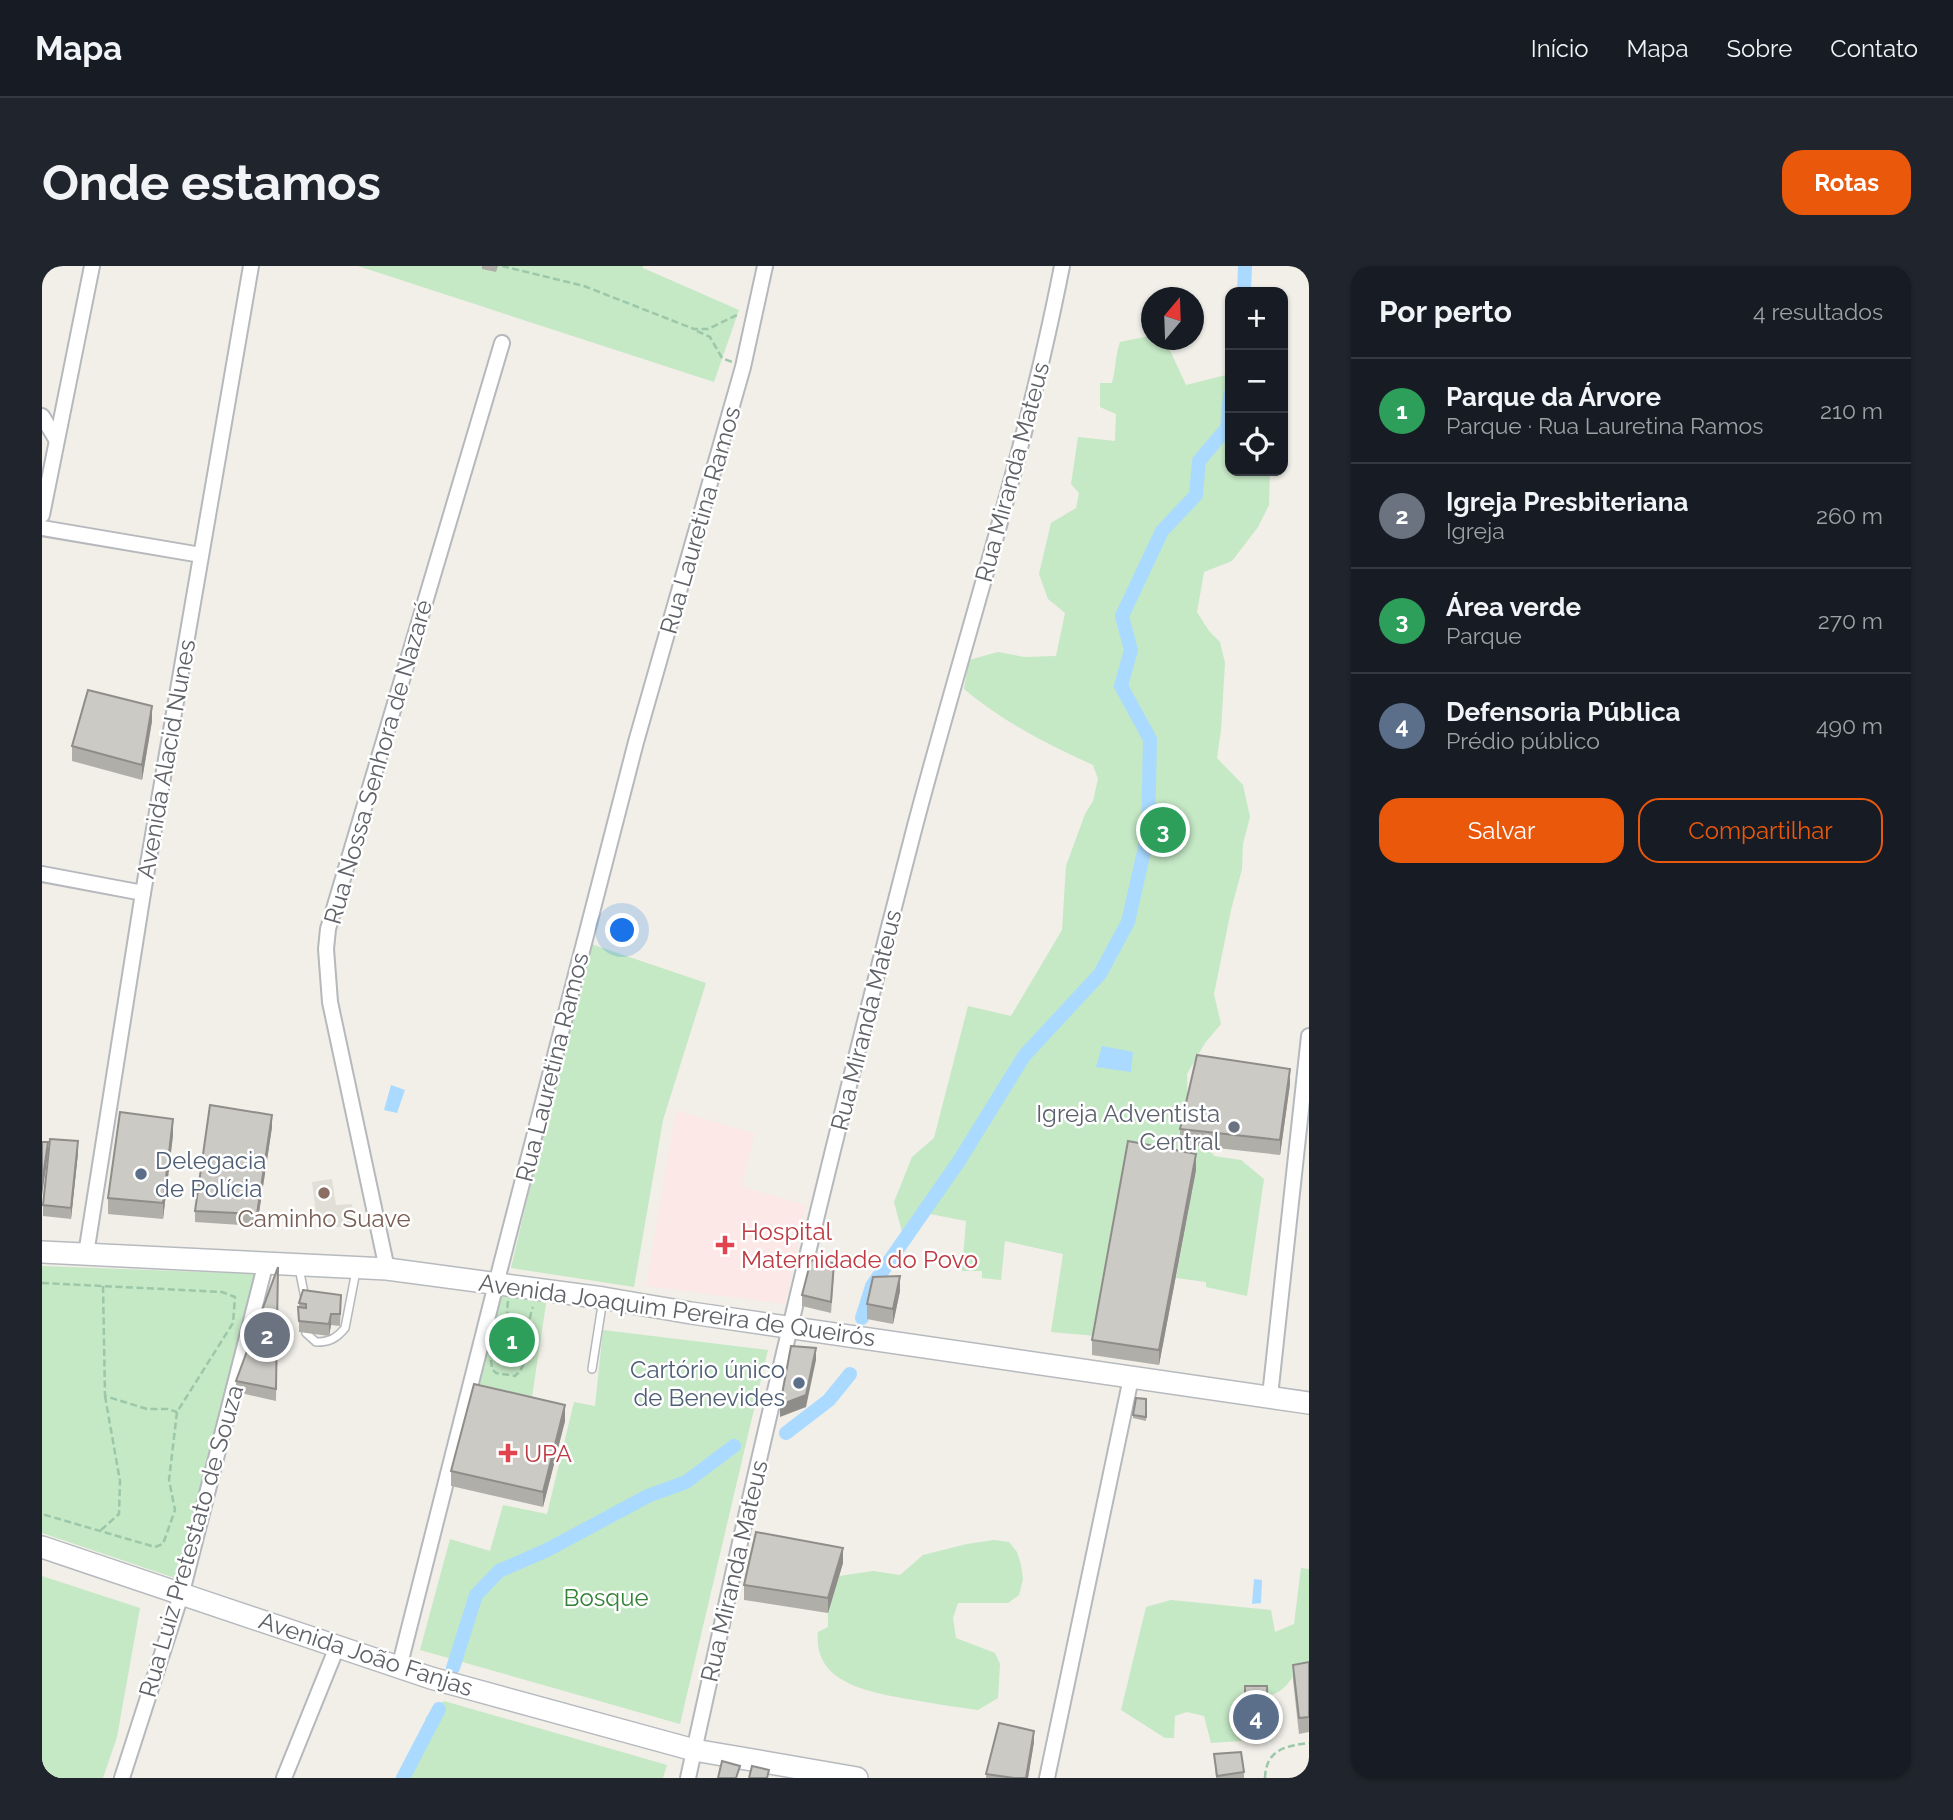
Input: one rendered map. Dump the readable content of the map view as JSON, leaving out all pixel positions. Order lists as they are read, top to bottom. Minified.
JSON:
{"streets":{"main road":["Avenida Joaquim Pereira de Queirós","Avenida João Fanjas"],"street":["Rua Miranda Mateus","Rua Lauretina Ramos","Avenida Alacid Nunes","Rua Nossa Senhora de Nazaré","Rua Luiz Pretestato de Souza"]},"crossings":[["Rua Miranda Mateus","Avenida Joaquim Pereira de Queirós"],["Rua Miranda Mateus","Avenida João Fanjas"],["Rua Lauretina Ramos","Avenida Joaquim Pereira de Queirós"],["Rua Lauretina Ramos","Avenida João Fanjas"],["Avenida Alacid Nunes","Avenida Joaquim Pereira de Queirós"],["Rua Nossa Senhora de Nazaré","Avenida Joaquim Pereira de Queirós"],["Avenida Joaquim Pereira de Queirós","Rua Luiz Pretestato de Souza"],["Rua Luiz Pretestato de Souza","Avenida João Fanjas"]],"parks":["Bosque"],"places":{"other":["Igreja Adventista Central","Delegacia de Polícia","Caminho Suave","Cartório único de Benevides"],"health":["Hospital Maternidade do Povo","UPA"]},"north":"top","page":{"header":"Mapa","nav":["Início","Mapa","Sobre","Contato"],"buttons":["Rotas",["Salvar","Compartilhar"]],"title":"Onde estamos","heading":["Por perto","4 resultados"],"map_buttons":["+","−"],"list":[{"mark":"1","name":"Parque da Árvore","note":"Parque · Rua Lauretina Ramos","value":"210 m"},{"mark":"2","name":"Igreja Presbiteriana","note":"Igreja","value":"260 m"},{"mark":"3","name":"Área verde","note":"Parque","value":"270 m"},{"mark":"4","name":"Defensoria Pública","note":"Prédio público","value":"490 m"}],"pins":["3","2","1","4"]}}
